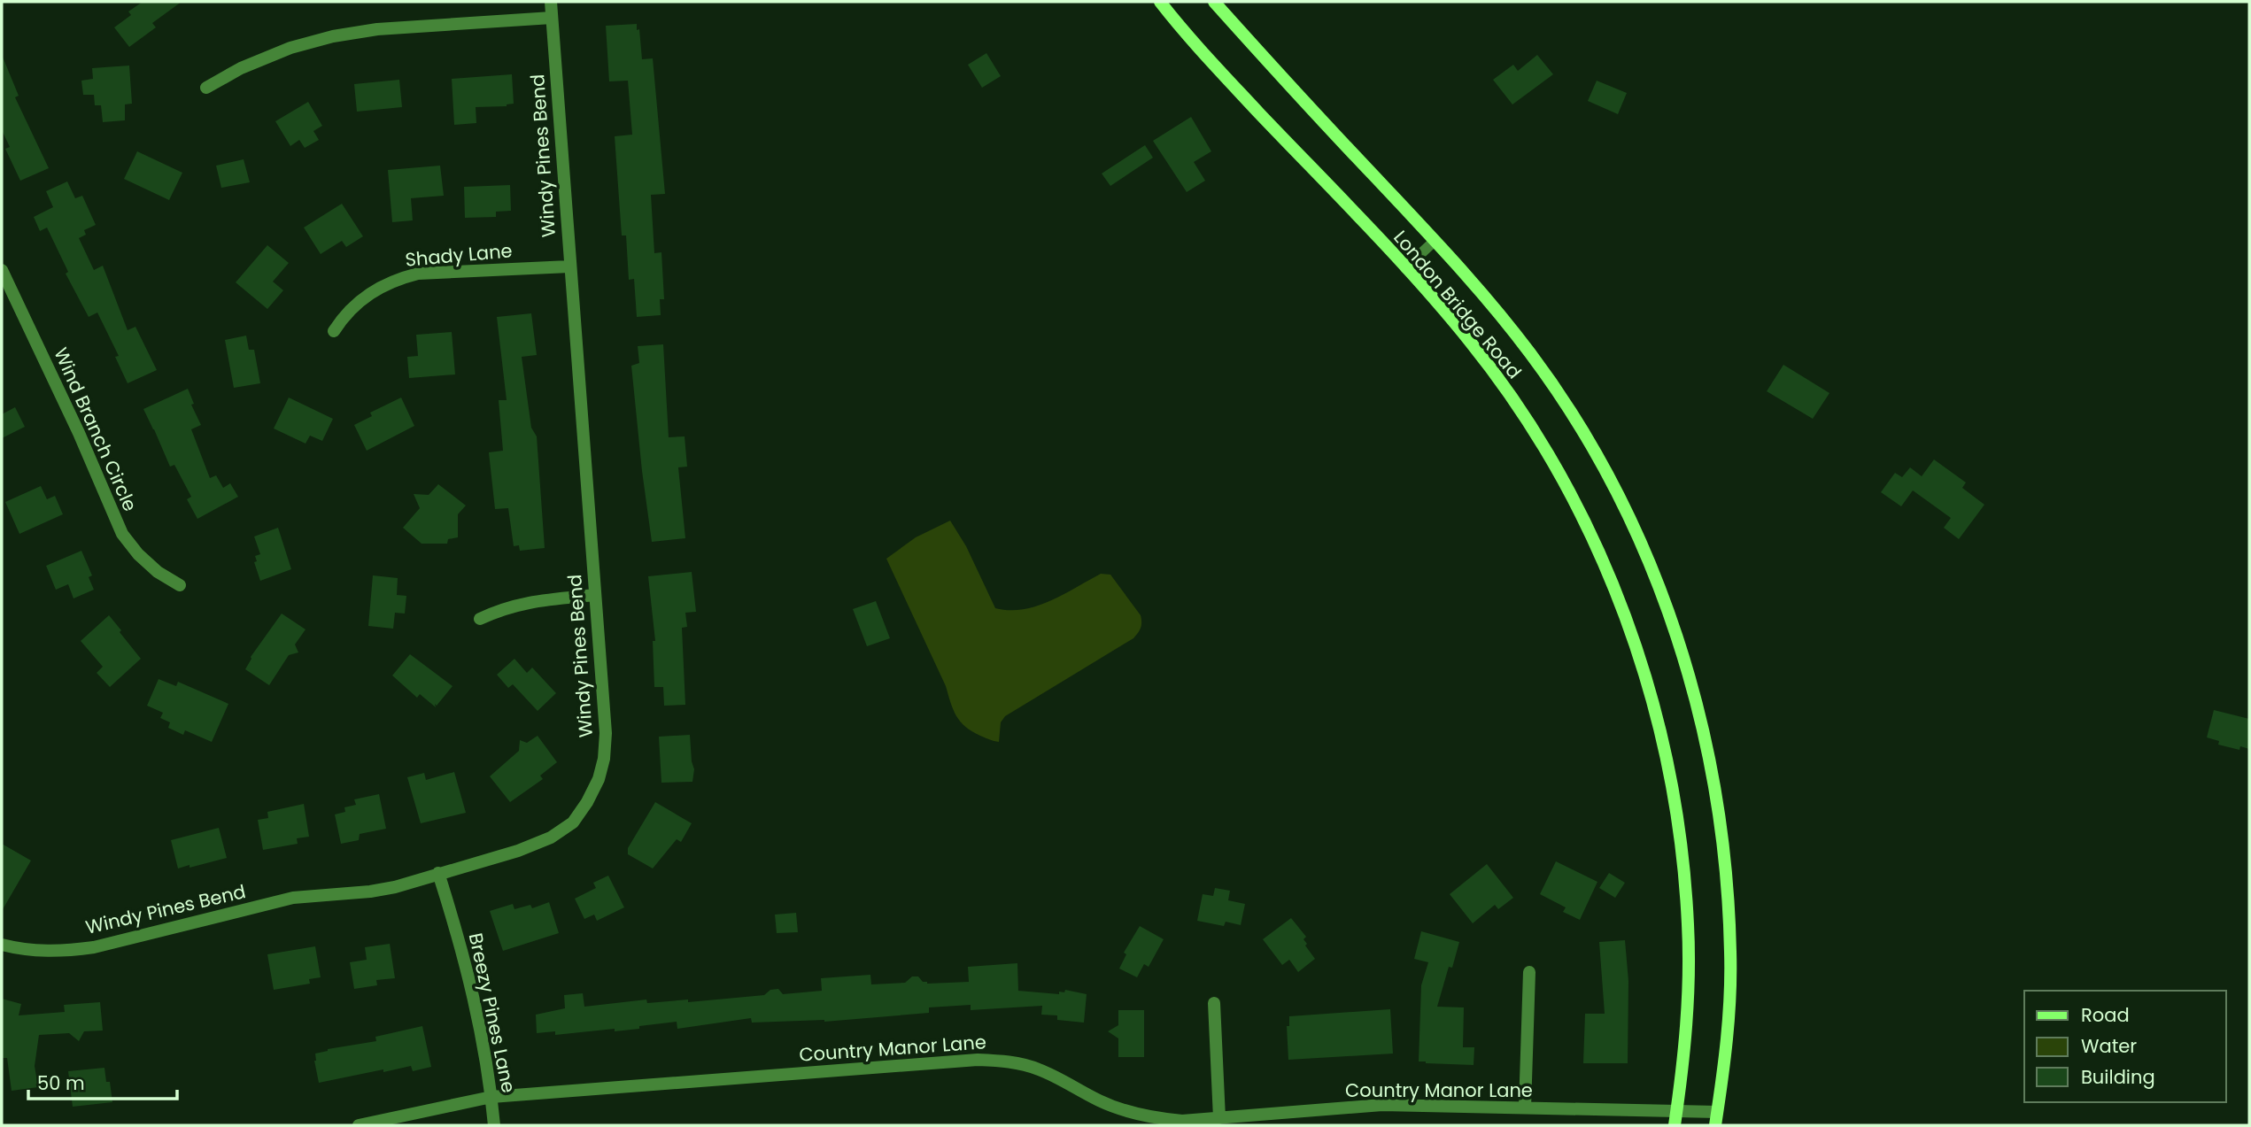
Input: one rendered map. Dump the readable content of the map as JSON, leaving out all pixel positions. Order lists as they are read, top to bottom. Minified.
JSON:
{"streets":{"main road":["London Bridge Road"],"street":["Windy Pines Bend","Shady Lane","Wind Branch Circle","Breezy Pines Lane","Country Manor Lane"]},"crossings":[["Windy Pines Bend","Shady Lane"],["Windy Pines Bend","Breezy Pines Lane"],["London Bridge Road","Country Manor Lane"],["Breezy Pines Lane","Country Manor Lane"]],"legend":["Road","Water","Building"],"scale_bar":"50 m"}
